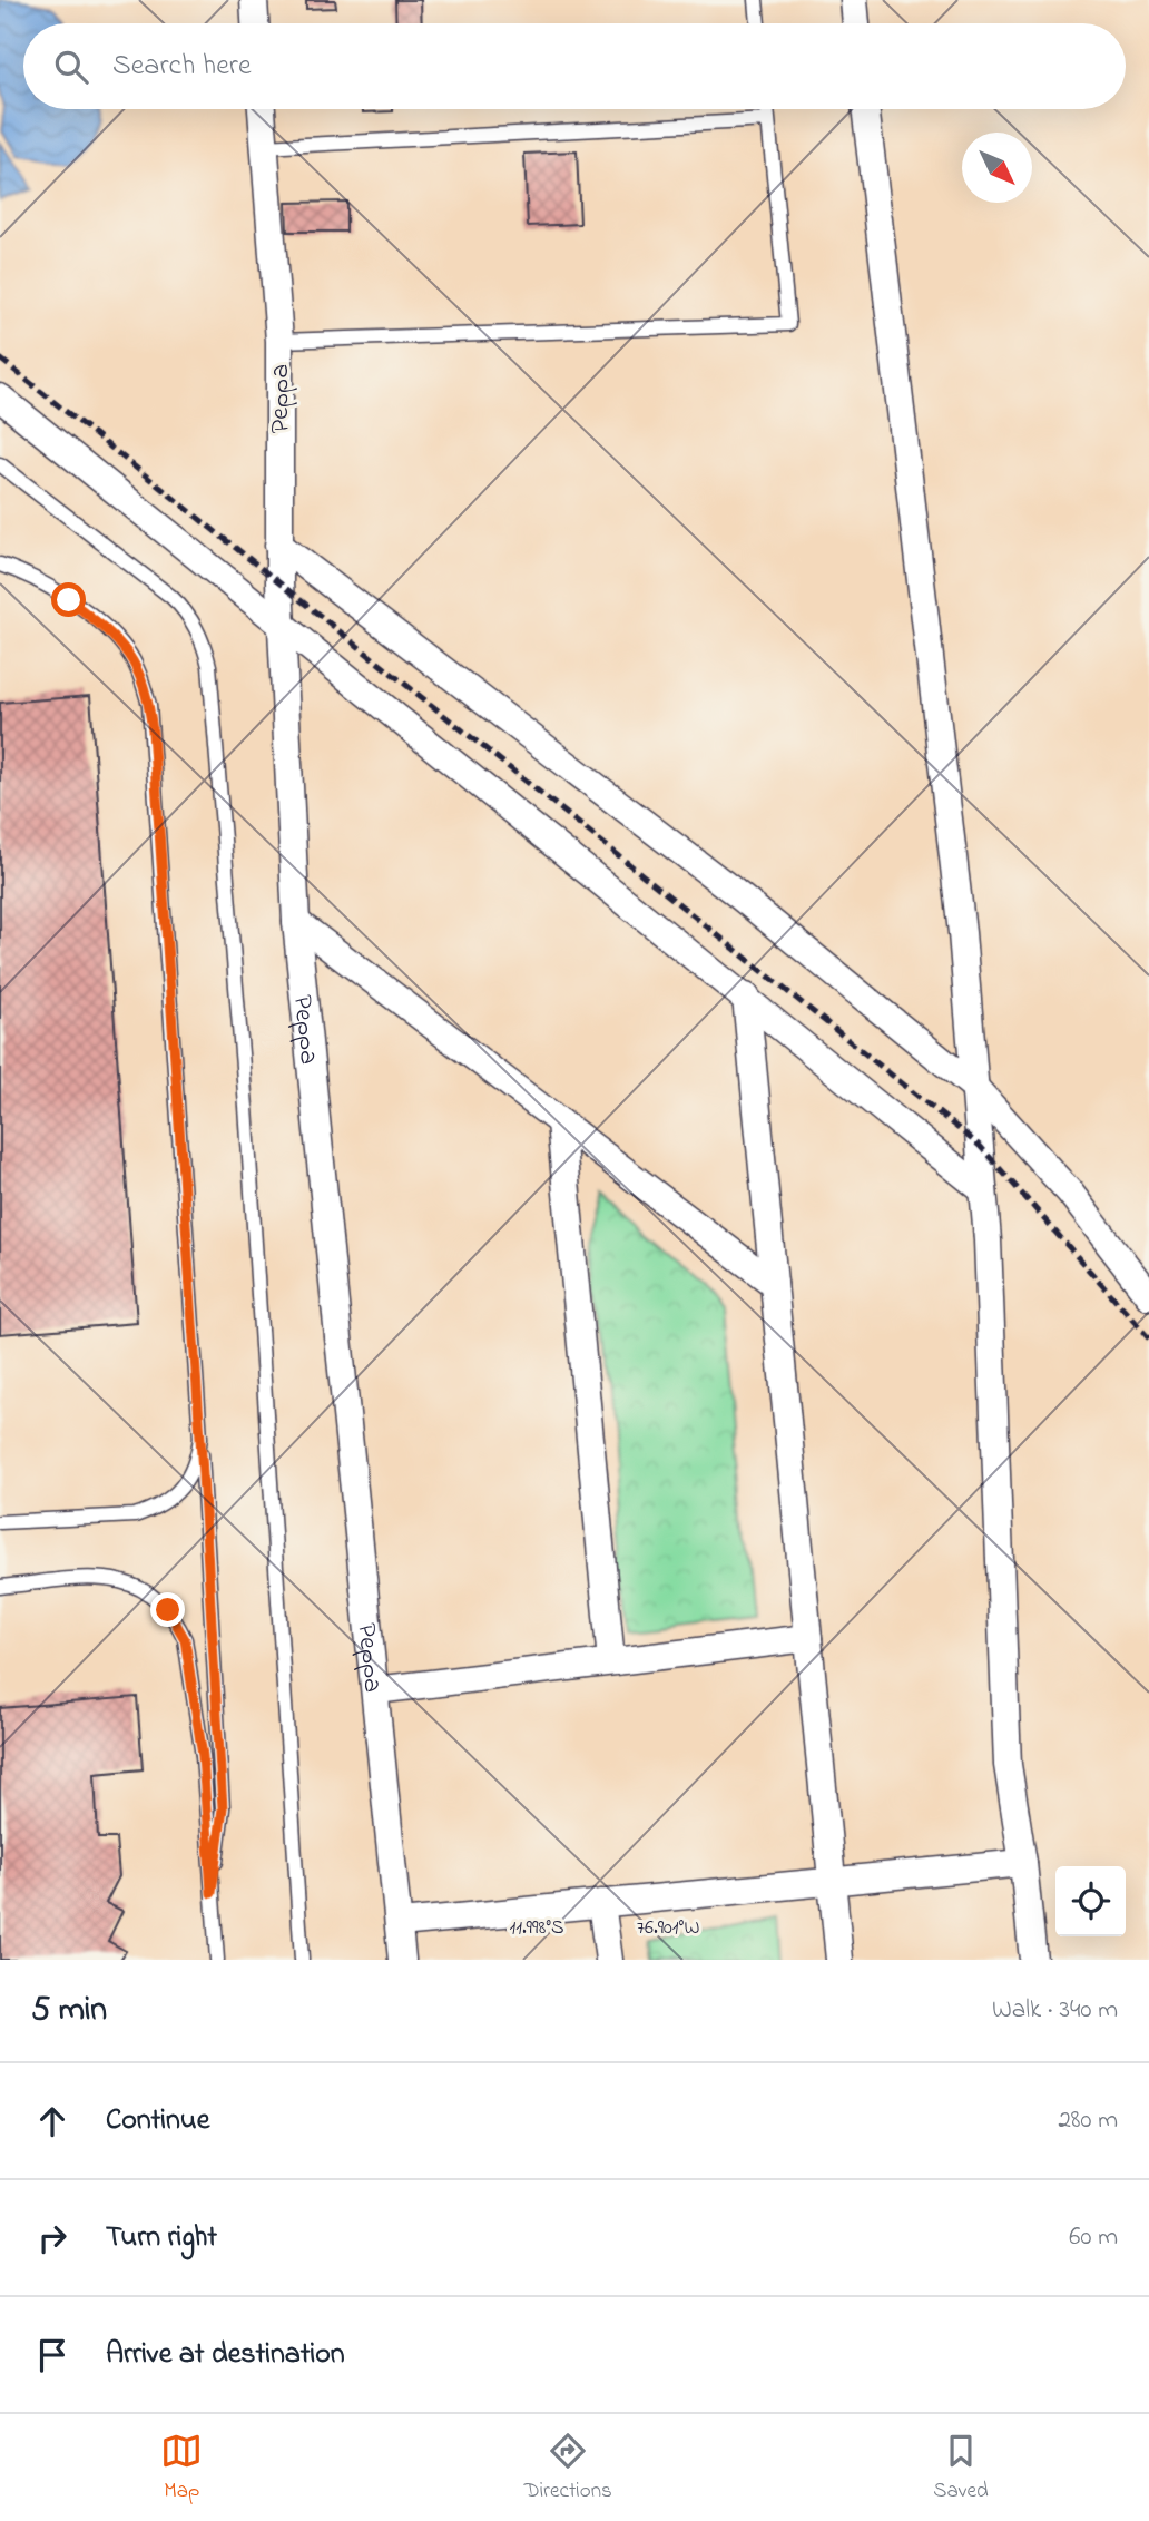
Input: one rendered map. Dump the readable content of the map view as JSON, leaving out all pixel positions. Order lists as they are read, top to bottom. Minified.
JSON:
{"streets":{"street":["Peppa"]},"north":"bottom right","page":{"search":"Search here","heading":["5 min","Walk · 340 m"],"list":[["Continue","280 m"],["Turn right","60 m"],"Arrive at destination"],"nav":["Map","Directions","Saved"]},"coordinates":["11.998°S","76.901°W"]}
